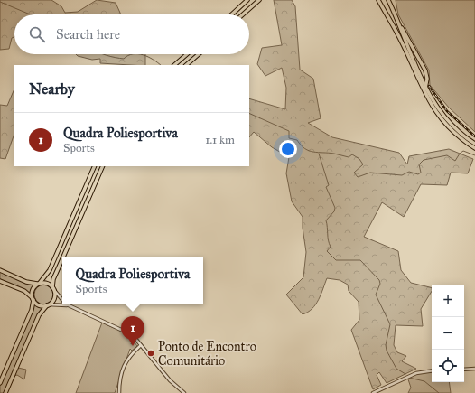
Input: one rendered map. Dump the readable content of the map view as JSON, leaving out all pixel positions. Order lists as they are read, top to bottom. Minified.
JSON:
{"places":["Ponto de Encontro Comunitário"],"page":{"search":"Search here","heading":"Nearby","list":[{"mark":"1","name":"Quadra Poliesportiva","note":"Sports","value":"1.1 km"}],"popup":["Quadra Poliesportiva","Sports"],"map_buttons":["+","−"],"pins":"1"}}
